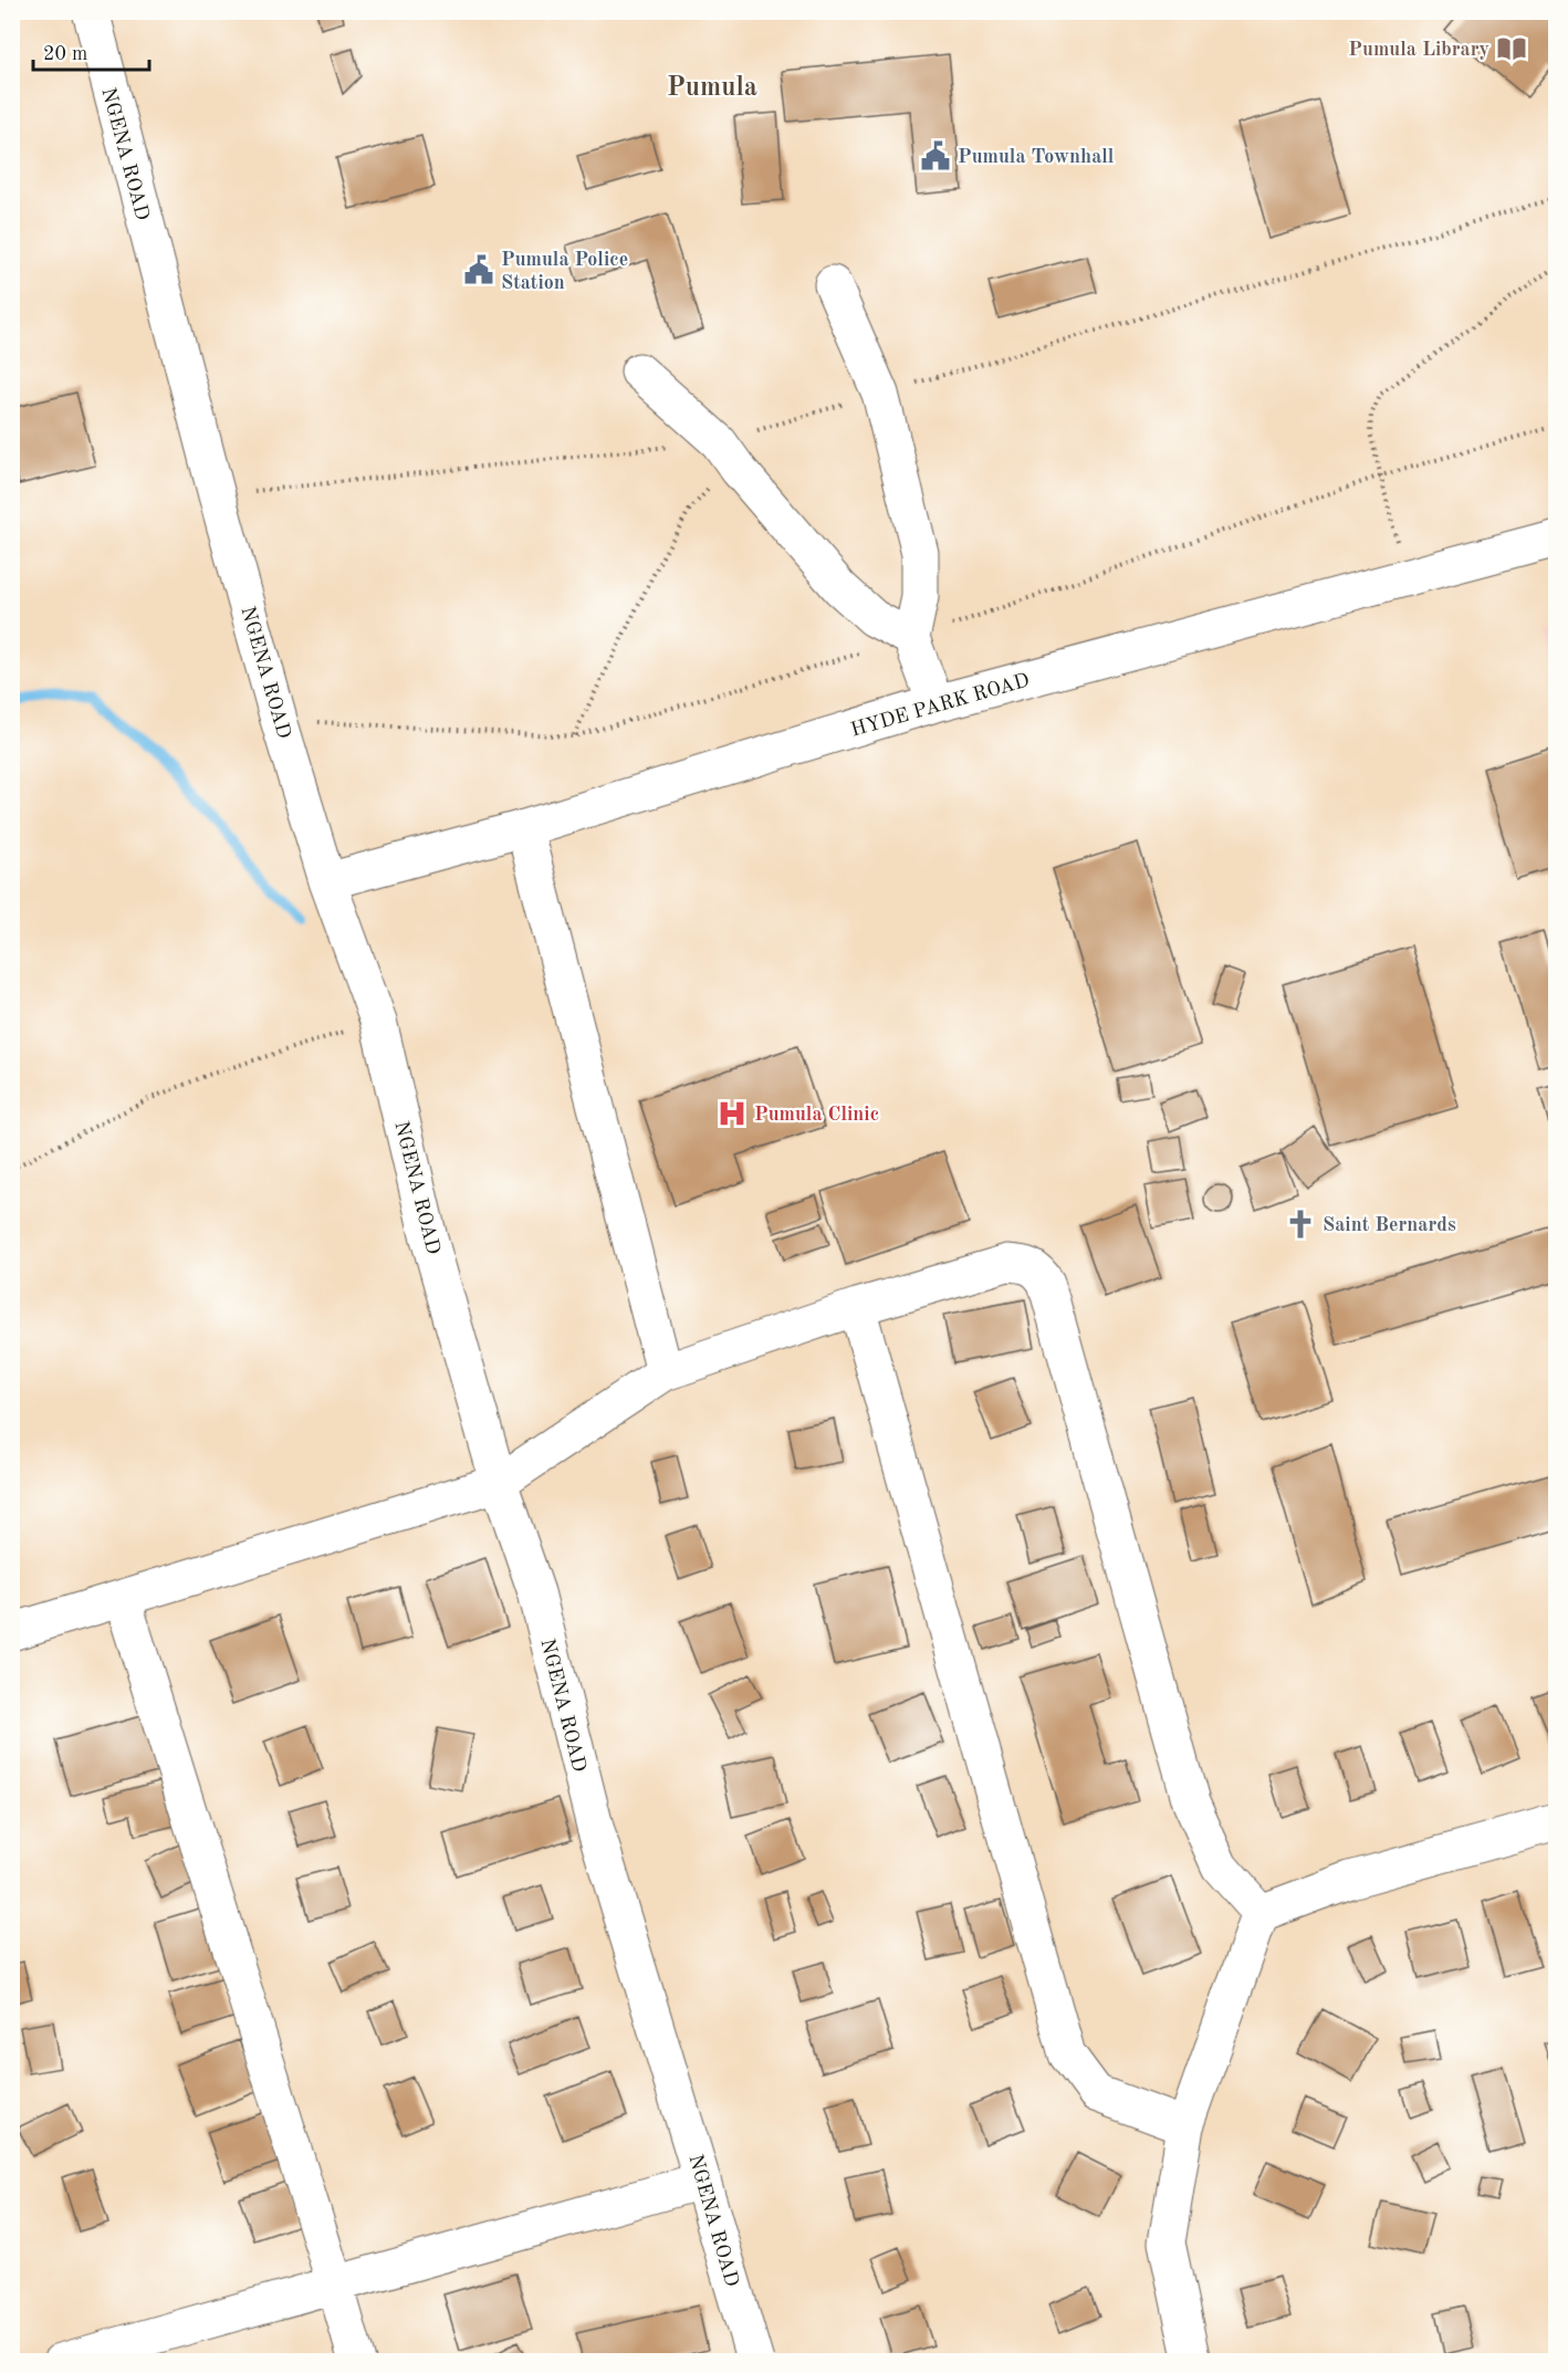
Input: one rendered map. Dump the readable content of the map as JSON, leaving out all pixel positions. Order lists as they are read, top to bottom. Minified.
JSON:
{"streets":{"street":["NGENA ROAD","HYDE PARK ROAD"]},"crossings":[["NGENA ROAD","HYDE PARK ROAD"]],"districts":["Pumula"],"places":{"library":["Pumula Library"],"public building":["Pumula Townhall","Pumula Police Station"],"hospital":["Pumula Clinic"],"church":["Saint Bernards"]},"scale_bar":"20 m"}
